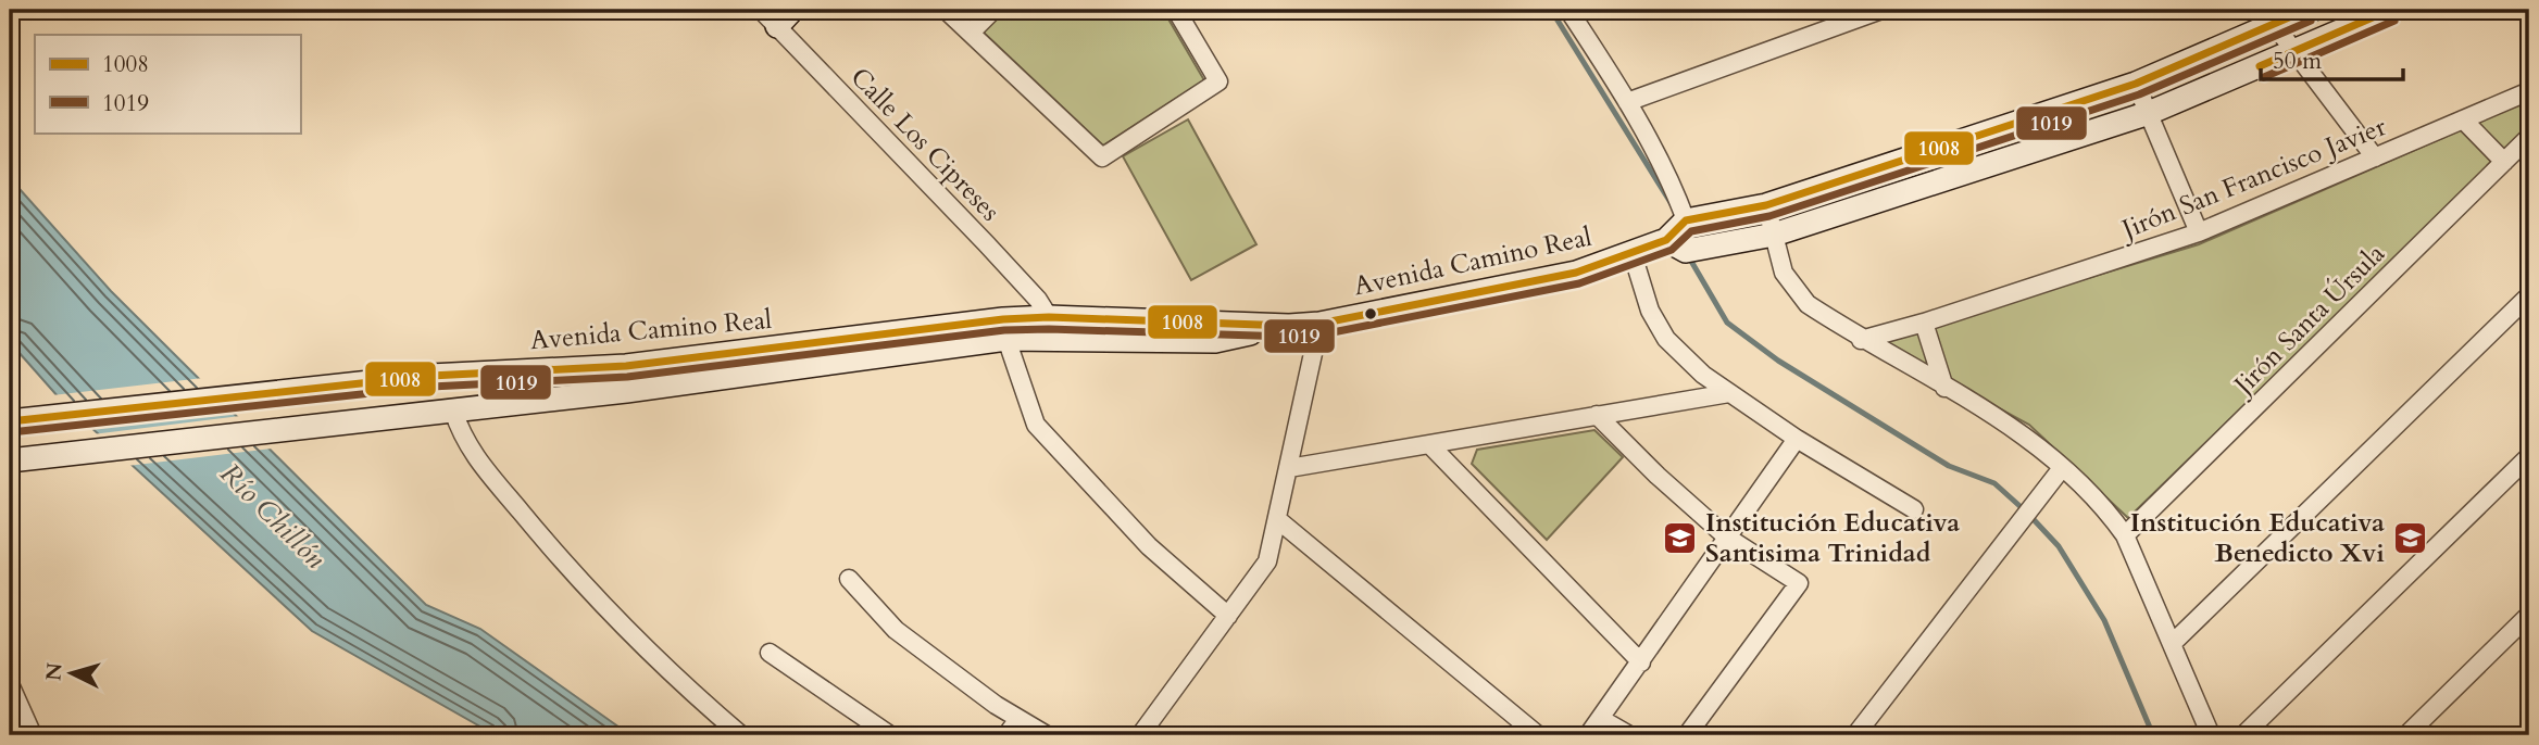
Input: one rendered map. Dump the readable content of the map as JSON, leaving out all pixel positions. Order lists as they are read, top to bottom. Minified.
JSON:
{"streets":{"main road":["Avenida Camino Real"],"street":["Calle Los Cipreses","Jirón San Francisco Javier","Jirón Santa Úrsula"]},"crossings":[["Calle Los Cipreses","Avenida Camino Real"]],"water":["Río Chillón"],"places":{"school or university":["Institución Educativa Santisima Trinidad","Institución Educativa Benedicto Xvi"]},"lines":["transit line 1008","transit line 1019"],"legend":["1008","1019"],"scale_bar":"50 m","north":"left"}
